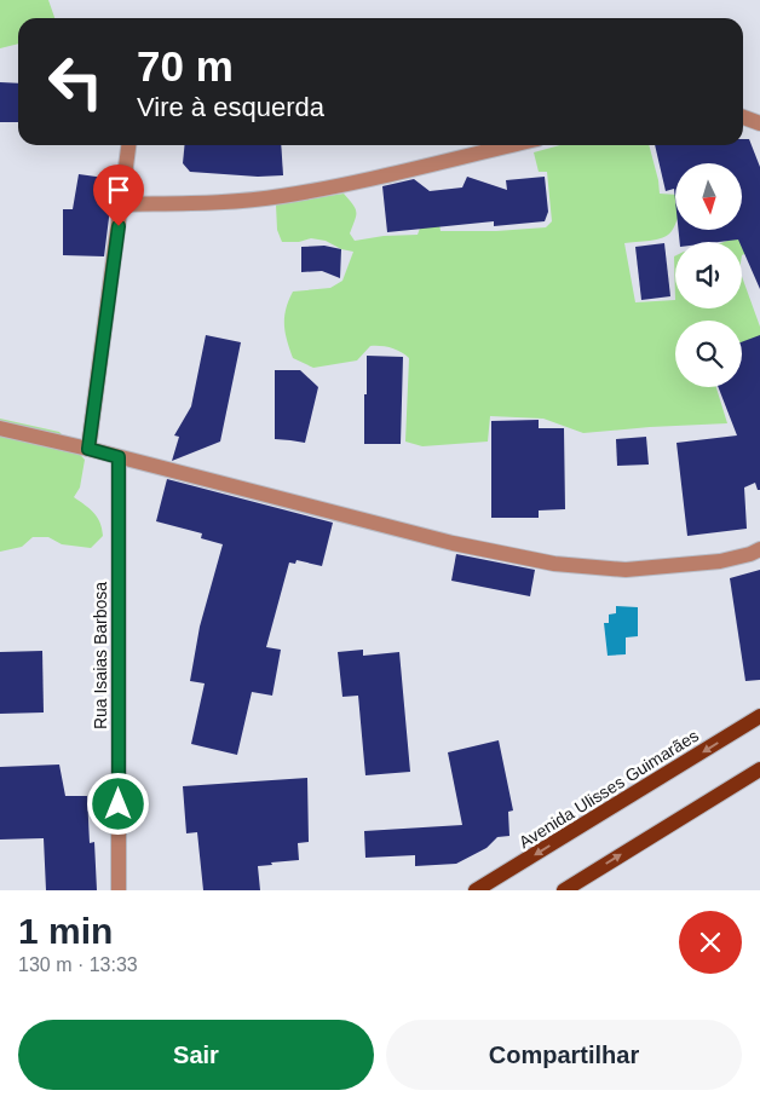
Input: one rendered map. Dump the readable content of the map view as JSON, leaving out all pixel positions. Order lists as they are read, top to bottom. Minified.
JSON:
{"streets":{"main road":["Avenida Ulisses Guimarães"],"street":["Rua Isaias Barbosa"]},"north":"bottom","page":{"turn":["70 m","Vire à esquerda"],"heading":["1 min","130 m · 13:33"],"buttons":["Sair","Compartilhar"]}}
